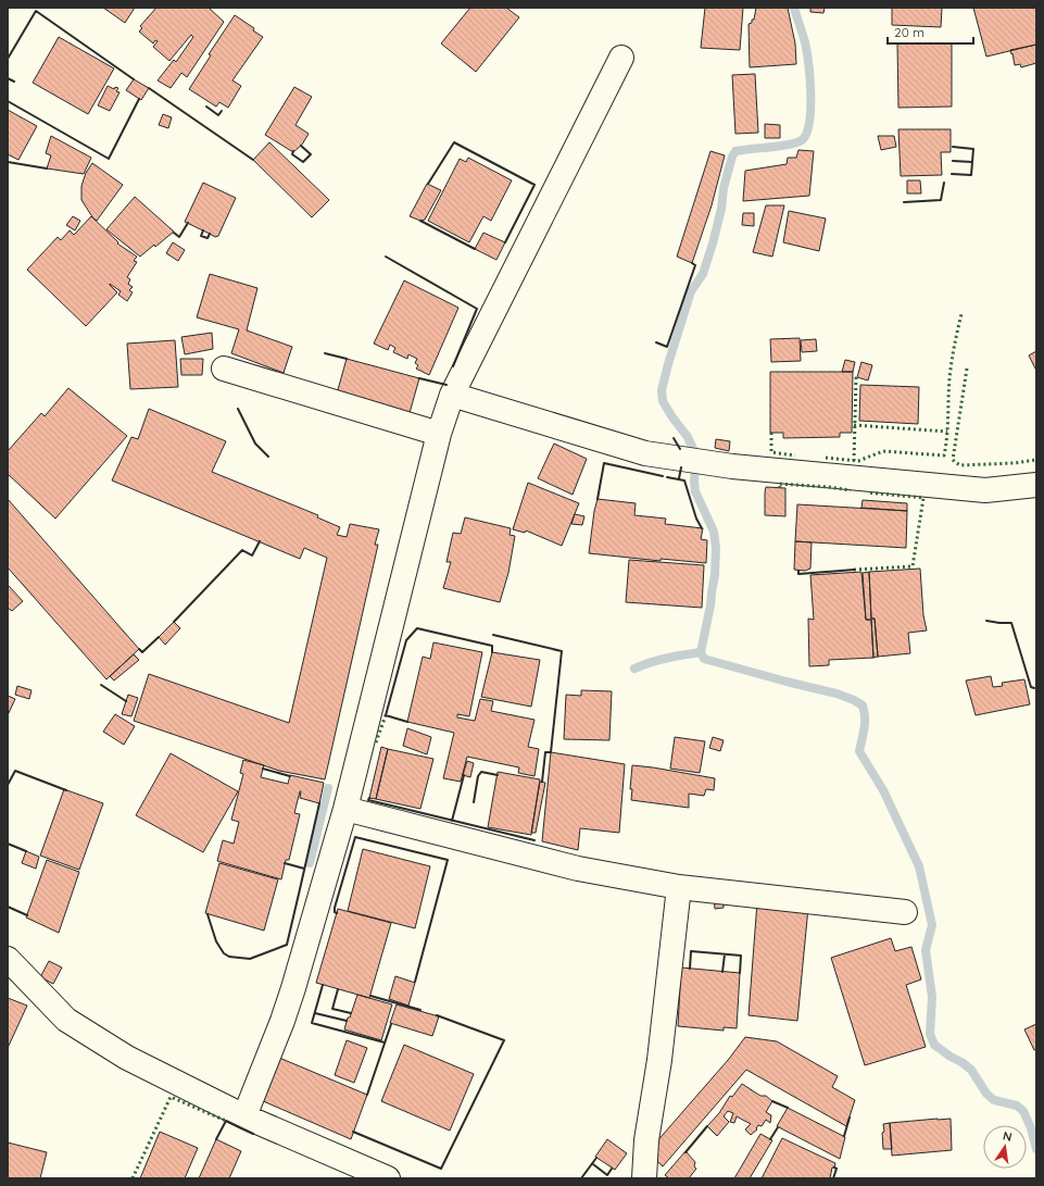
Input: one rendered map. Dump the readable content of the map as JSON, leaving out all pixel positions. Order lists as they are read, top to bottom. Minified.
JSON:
{"scale_bar":"20 m","north":"top"}
